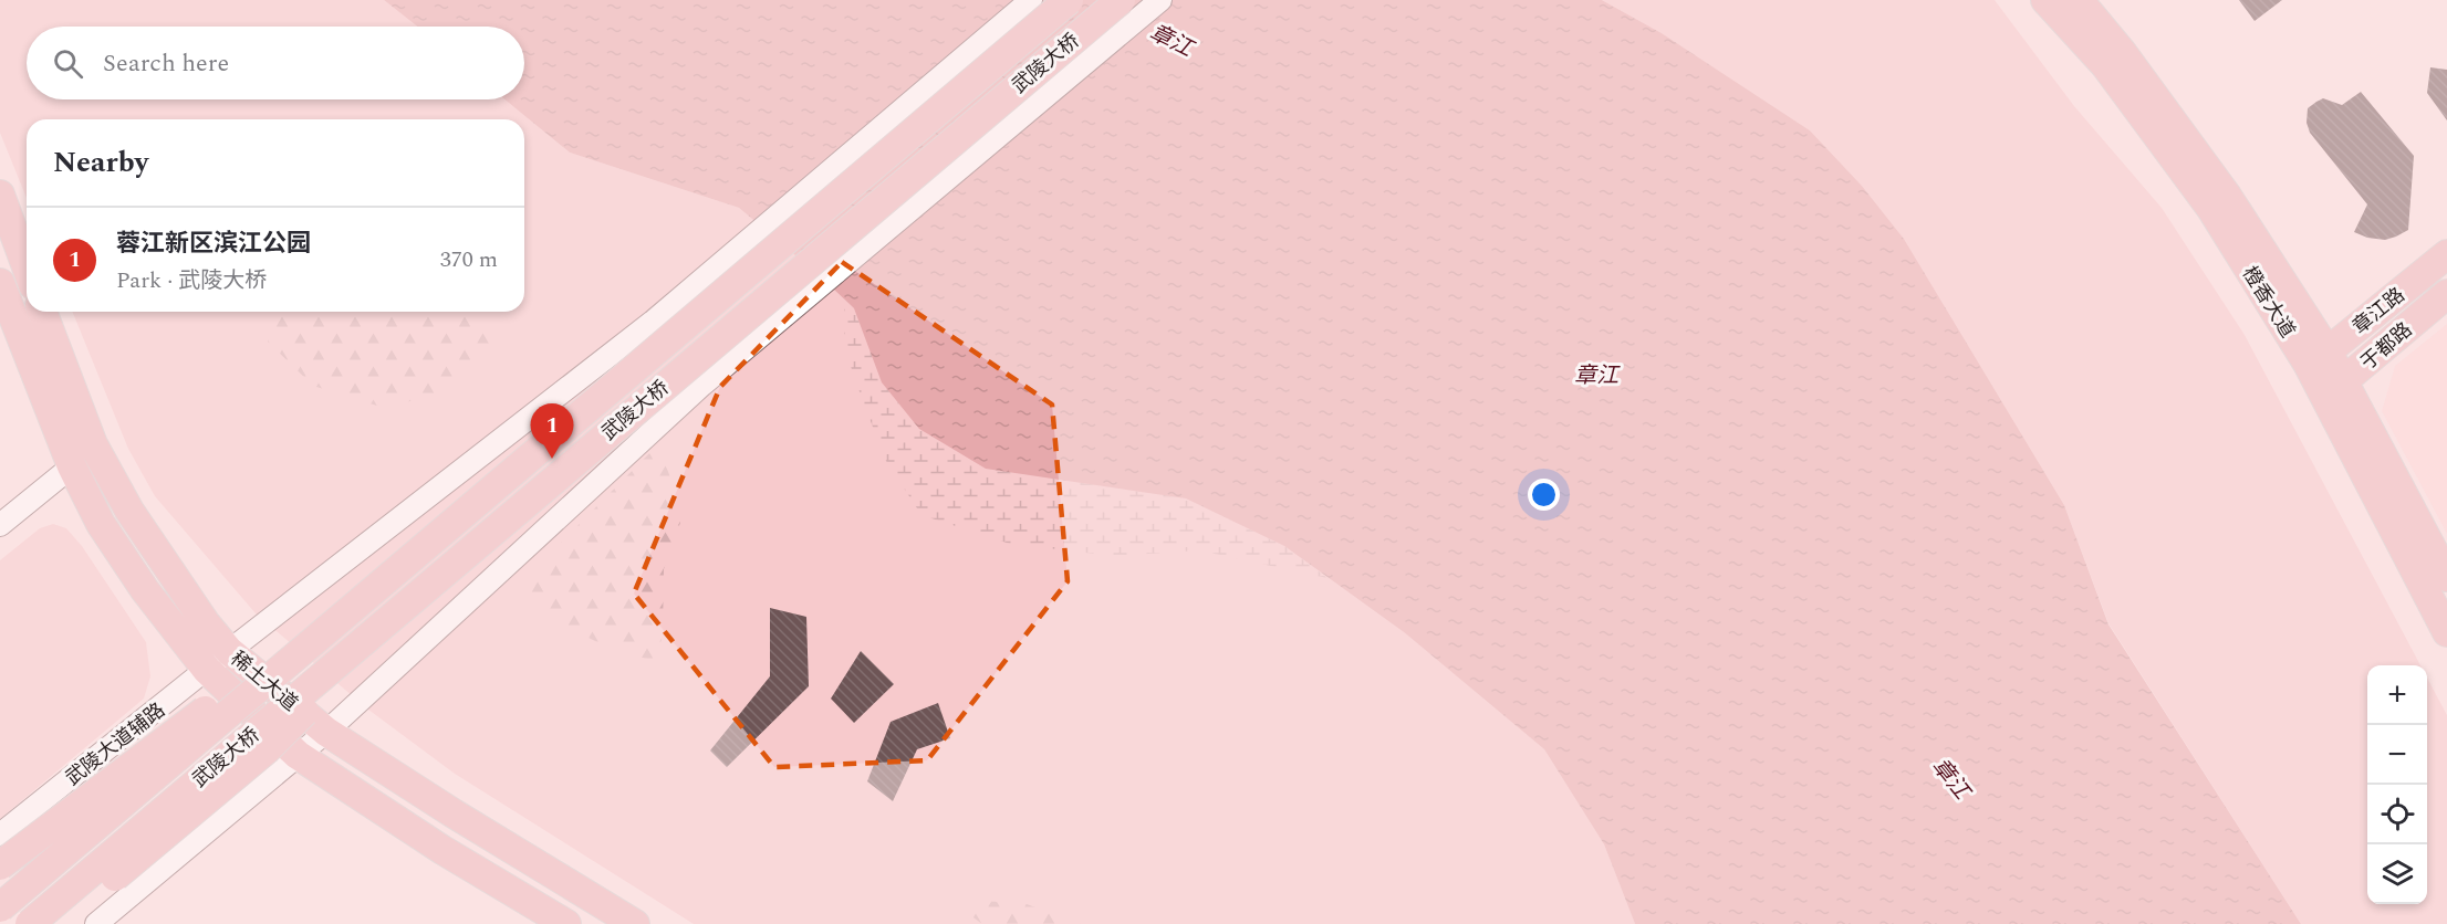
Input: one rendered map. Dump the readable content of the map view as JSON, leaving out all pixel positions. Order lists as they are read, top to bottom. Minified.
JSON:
{"streets":{"main road":["武陵大桥","橙香大道","章江路","于都路","稀土大道"],"street":["武陵大道辅路"]},"crossings":[["橙香大道","章江路"],["橙香大道","于都路"],["稀土大道","武陵大道辅路"]],"water":["章江"],"page":{"search":"Search here","heading":"Nearby","list":[{"mark":"1","name":"蓉江新区滨江公园","note":"Park · 武陵大桥","value":"370 m"}],"pins":"1","map_buttons":["+","−"]}}
